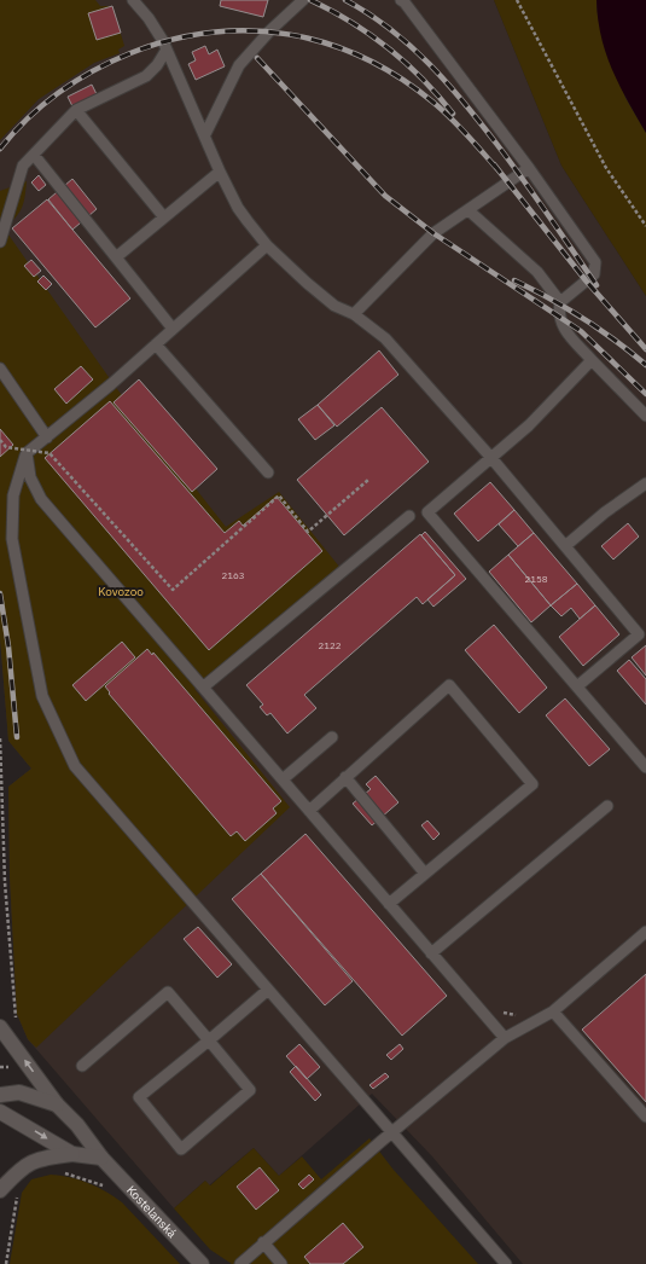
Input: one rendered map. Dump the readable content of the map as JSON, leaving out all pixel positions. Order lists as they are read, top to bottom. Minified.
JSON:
{"streets":{"main road":["Kostelanská"]},"parks":["Kovozoo"],"house_numbers":["2163","2158","2122"]}
